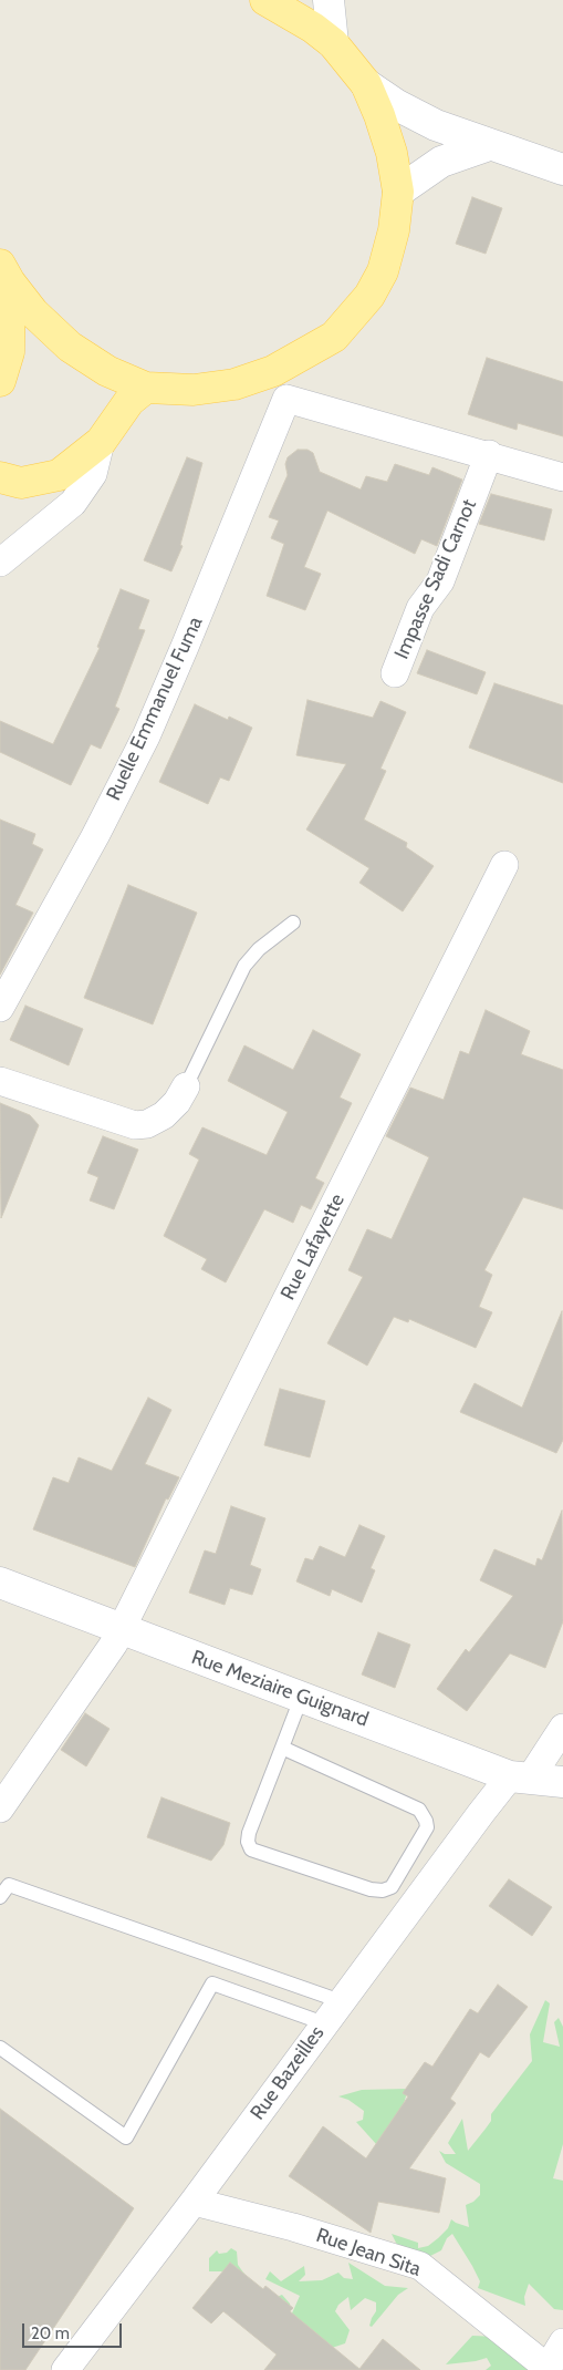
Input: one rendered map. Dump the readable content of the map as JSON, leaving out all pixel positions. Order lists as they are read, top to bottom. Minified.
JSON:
{"streets":{"street":["Impasse Sadi Carnot","Ruelle Emmanuel Fuma","Rue Lafayette","Rue Meziaire Guignard","Rue Bazeilles","Rue Jean Sita"]},"crossings":[["Rue Lafayette","Rue Meziaire Guignard"],["Rue Meziaire Guignard","Rue Bazeilles"],["Rue Bazeilles","Rue Jean Sita"]],"scale_bar":"20 m"}
